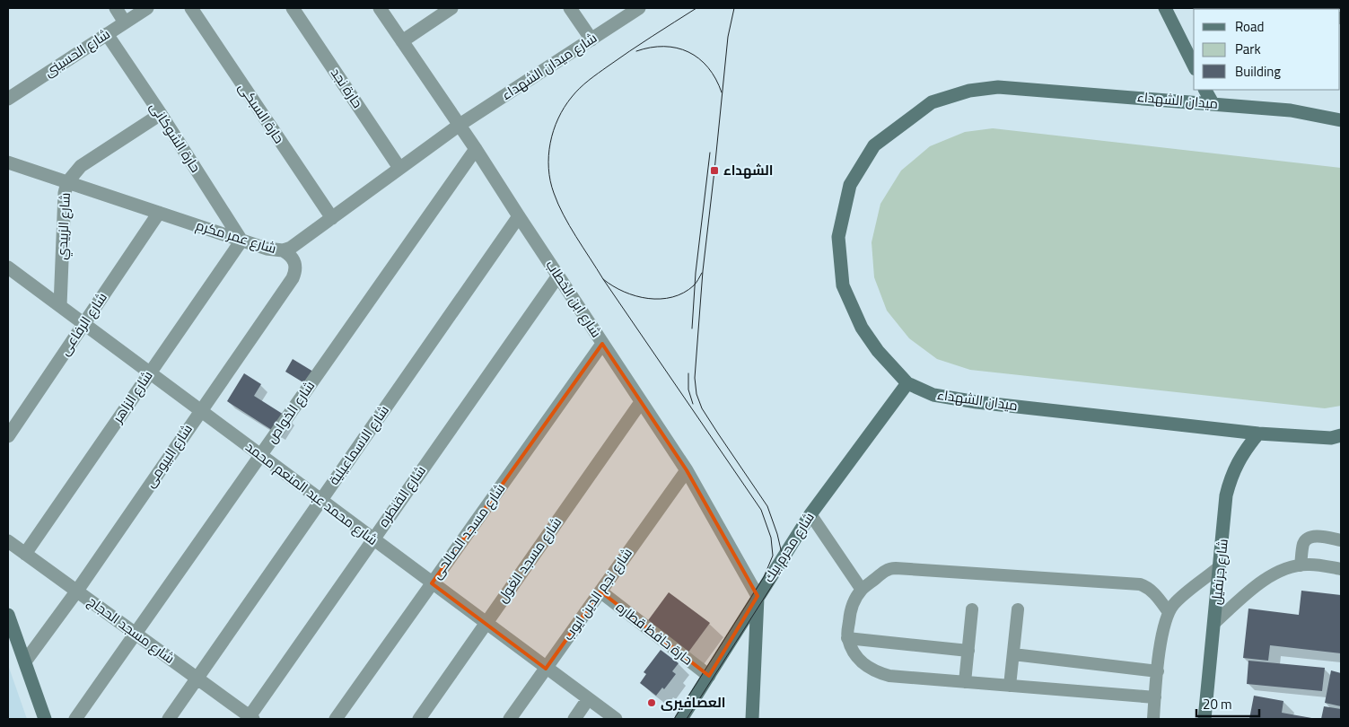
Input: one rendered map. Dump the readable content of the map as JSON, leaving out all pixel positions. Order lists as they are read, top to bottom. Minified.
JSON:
{"streets":{"main road":["ميدان الشهداء","شارع محرم بيك","شارع جرنفيل"],"street":["شارع الحسينى","شارع ميدان الشهداء","حارة نجد","حارة السبكى","حارة الشوكانى","شارع الزبيدي","شارع عمر مكرم","شارع ابن الخطاب","شارع الرفاعى","شارع الزاهر","شارع الخواص","شارع الاسماعيلية","شارع البيومى","شارع محمد عبد المنعم محمد","شارع القنطره","شارع مسجد الصالحى","شارع مسجد الغول","شارع نجم الدين ايوب","شارع مسجد الحجاج","حارة حافظ قطاره"]},"crossings":[["شارع الحسينى","حارة الشوكانى"],["شارع ميدان الشهداء","شارع عمر مكرم"],["شارع ميدان الشهداء","شارع ابن الخطاب"],["حارة نجد","شارع عمر مكرم"],["ميدان الشهداء","شارع محرم بيك"],["ميدان الشهداء","شارع جرنفيل"],["حارة السبكى","شارع عمر مكرم"],["حارة الشوكانى","شارع الزبيدي"],["حارة الشوكانى","شارع عمر مكرم"],["حارة الشوكانى","شارع الزاهر"],["شارع الزبيدي","شارع عمر مكرم"],["شارع الزبيدي","شارع محمد عبد المنعم محمد"],["شارع عمر مكرم","شارع ابن الخطاب"],["شارع عمر مكرم","شارع الرفاعى"],["شارع عمر مكرم","شارع الزاهر"],["شارع عمر مكرم","شارع البيومى"],["شارع ابن الخطاب","شارع الخواص"],["شارع ابن الخطاب","شارع الاسماعيلية"],["شارع ابن الخطاب","شارع القنطره"],["شارع ابن الخطاب","شارع مسجد الصالحى"],["شارع ابن الخطاب","شارع محرم بيك"],["شارع ابن الخطاب","شارع مسجد الغول"],["شارع ابن الخطاب","شارع نجم الدين ايوب"],["شارع الرفاعى","شارع محمد عبد المنعم محمد"],["شارع الزاهر","شارع محمد عبد المنعم محمد"],["شارع الزاهر","شارع مسجد الحجاج"],["شارع الخواص","شارع محمد عبد المنعم محمد"],["شارع الخواص","شارع مسجد الحجاج"],["شارع الاسماعيلية","شارع محمد عبد المنعم محمد"],["شارع الاسماعيلية","شارع مسجد الحجاج"],["شارع البيومى","شارع محمد عبد المنعم محمد"],["شارع البيومى","شارع مسجد الحجاج"],["شارع محمد عبد المنعم محمد","شارع القنطره"],["شارع محمد عبد المنعم محمد","شارع مسجد الصالحى"],["شارع محمد عبد المنعم محمد","شارع مسجد الغول"],["شارع محمد عبد المنعم محمد","شارع نجم الدين ايوب"],["شارع القنطره","شارع مسجد الحجاج"],["شارع محرم بيك","حارة حافظ قطاره"],["شارع نجم الدين ايوب","حارة حافظ قطاره"]],"places":{"transit":["الشهداء"],"other":["العصافيرى"]},"legend":["Road","Park","Building"],"scale_bar":"20 m"}
